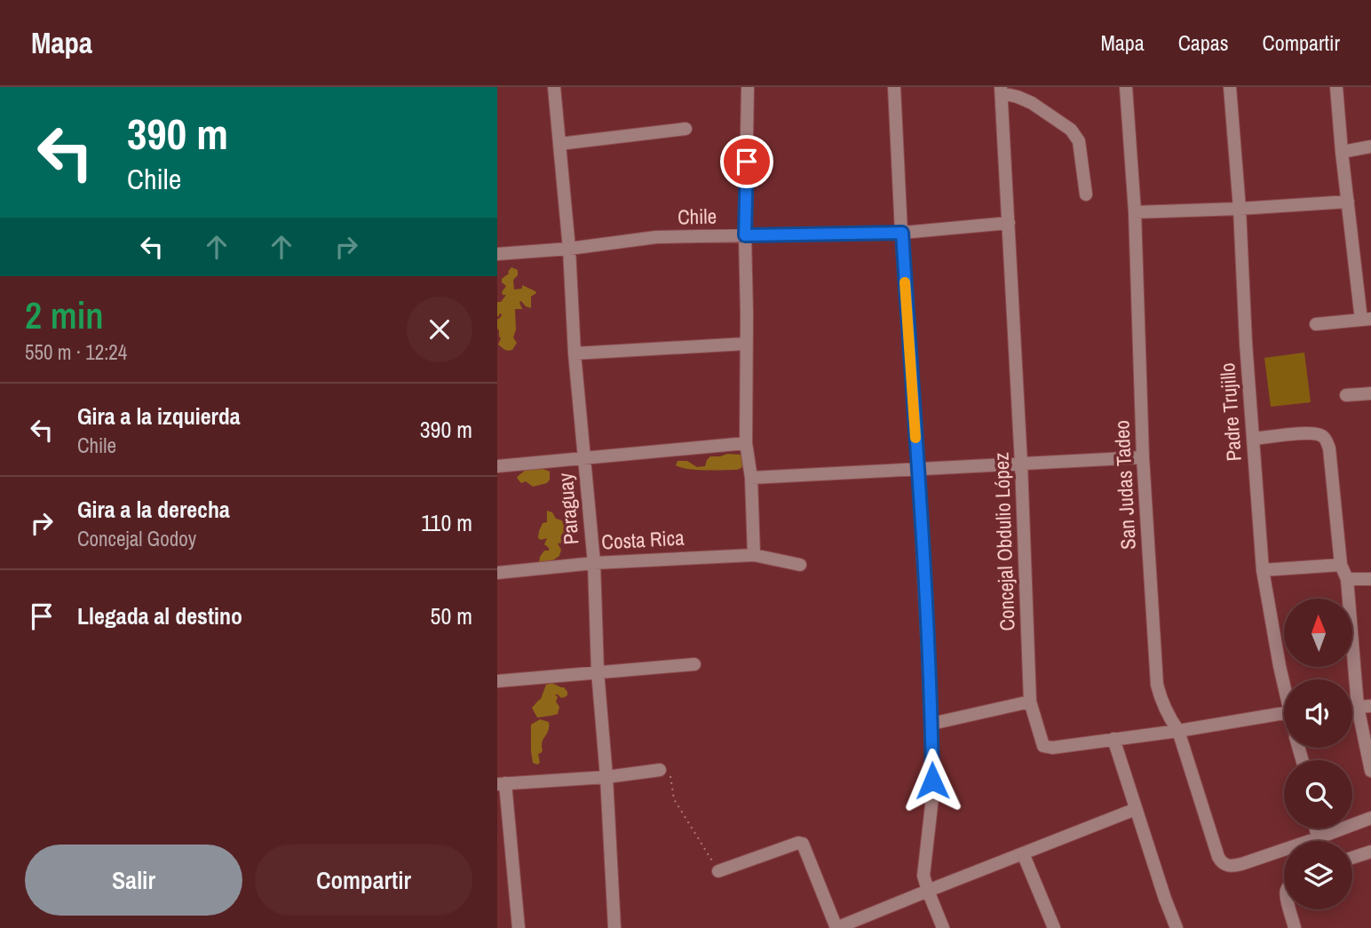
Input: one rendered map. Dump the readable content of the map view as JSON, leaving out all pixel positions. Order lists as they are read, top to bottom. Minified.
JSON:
{"streets":{"street":["Chile","Padre Trujillo","San Judas Tadeo","Paraguay","Costa Rica","Concejal Obdulio López"]},"crossings":[["Chile","Paraguay"],["Chile","Concejal Obdulio López"],["San Judas Tadeo","Concejal Obdulio López"],["Paraguay","Costa Rica"]],"north":"top","page":{"header":"Mapa","nav":["Mapa","Capas","Compartir"],"turn":["390 m","Chile"],"heading":["2 min","550 m · 12:24"],"list":[{"name":"Gira a la izquierda","note":"Chile","value":"390 m"},{"name":"Gira a la derecha","note":"Concejal Godoy","value":"110 m"},{"name":"Llegada al destino","value":"50 m"}],"buttons":["Salir","Compartir"]}}
